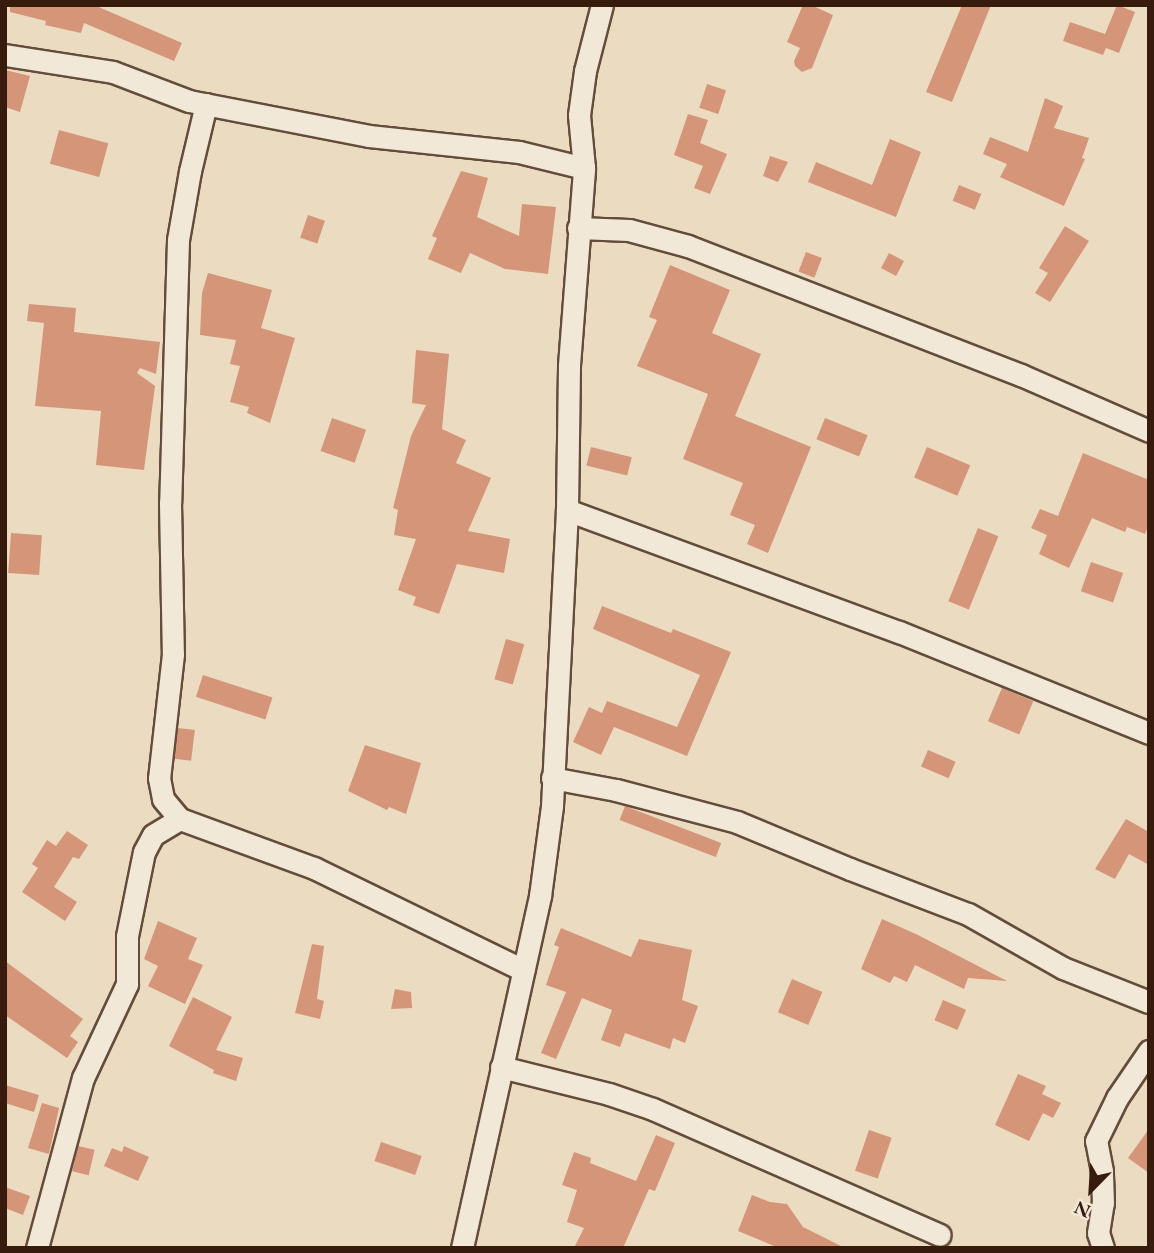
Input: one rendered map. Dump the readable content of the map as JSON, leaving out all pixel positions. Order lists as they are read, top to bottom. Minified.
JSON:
{"north":"bottom left"}
